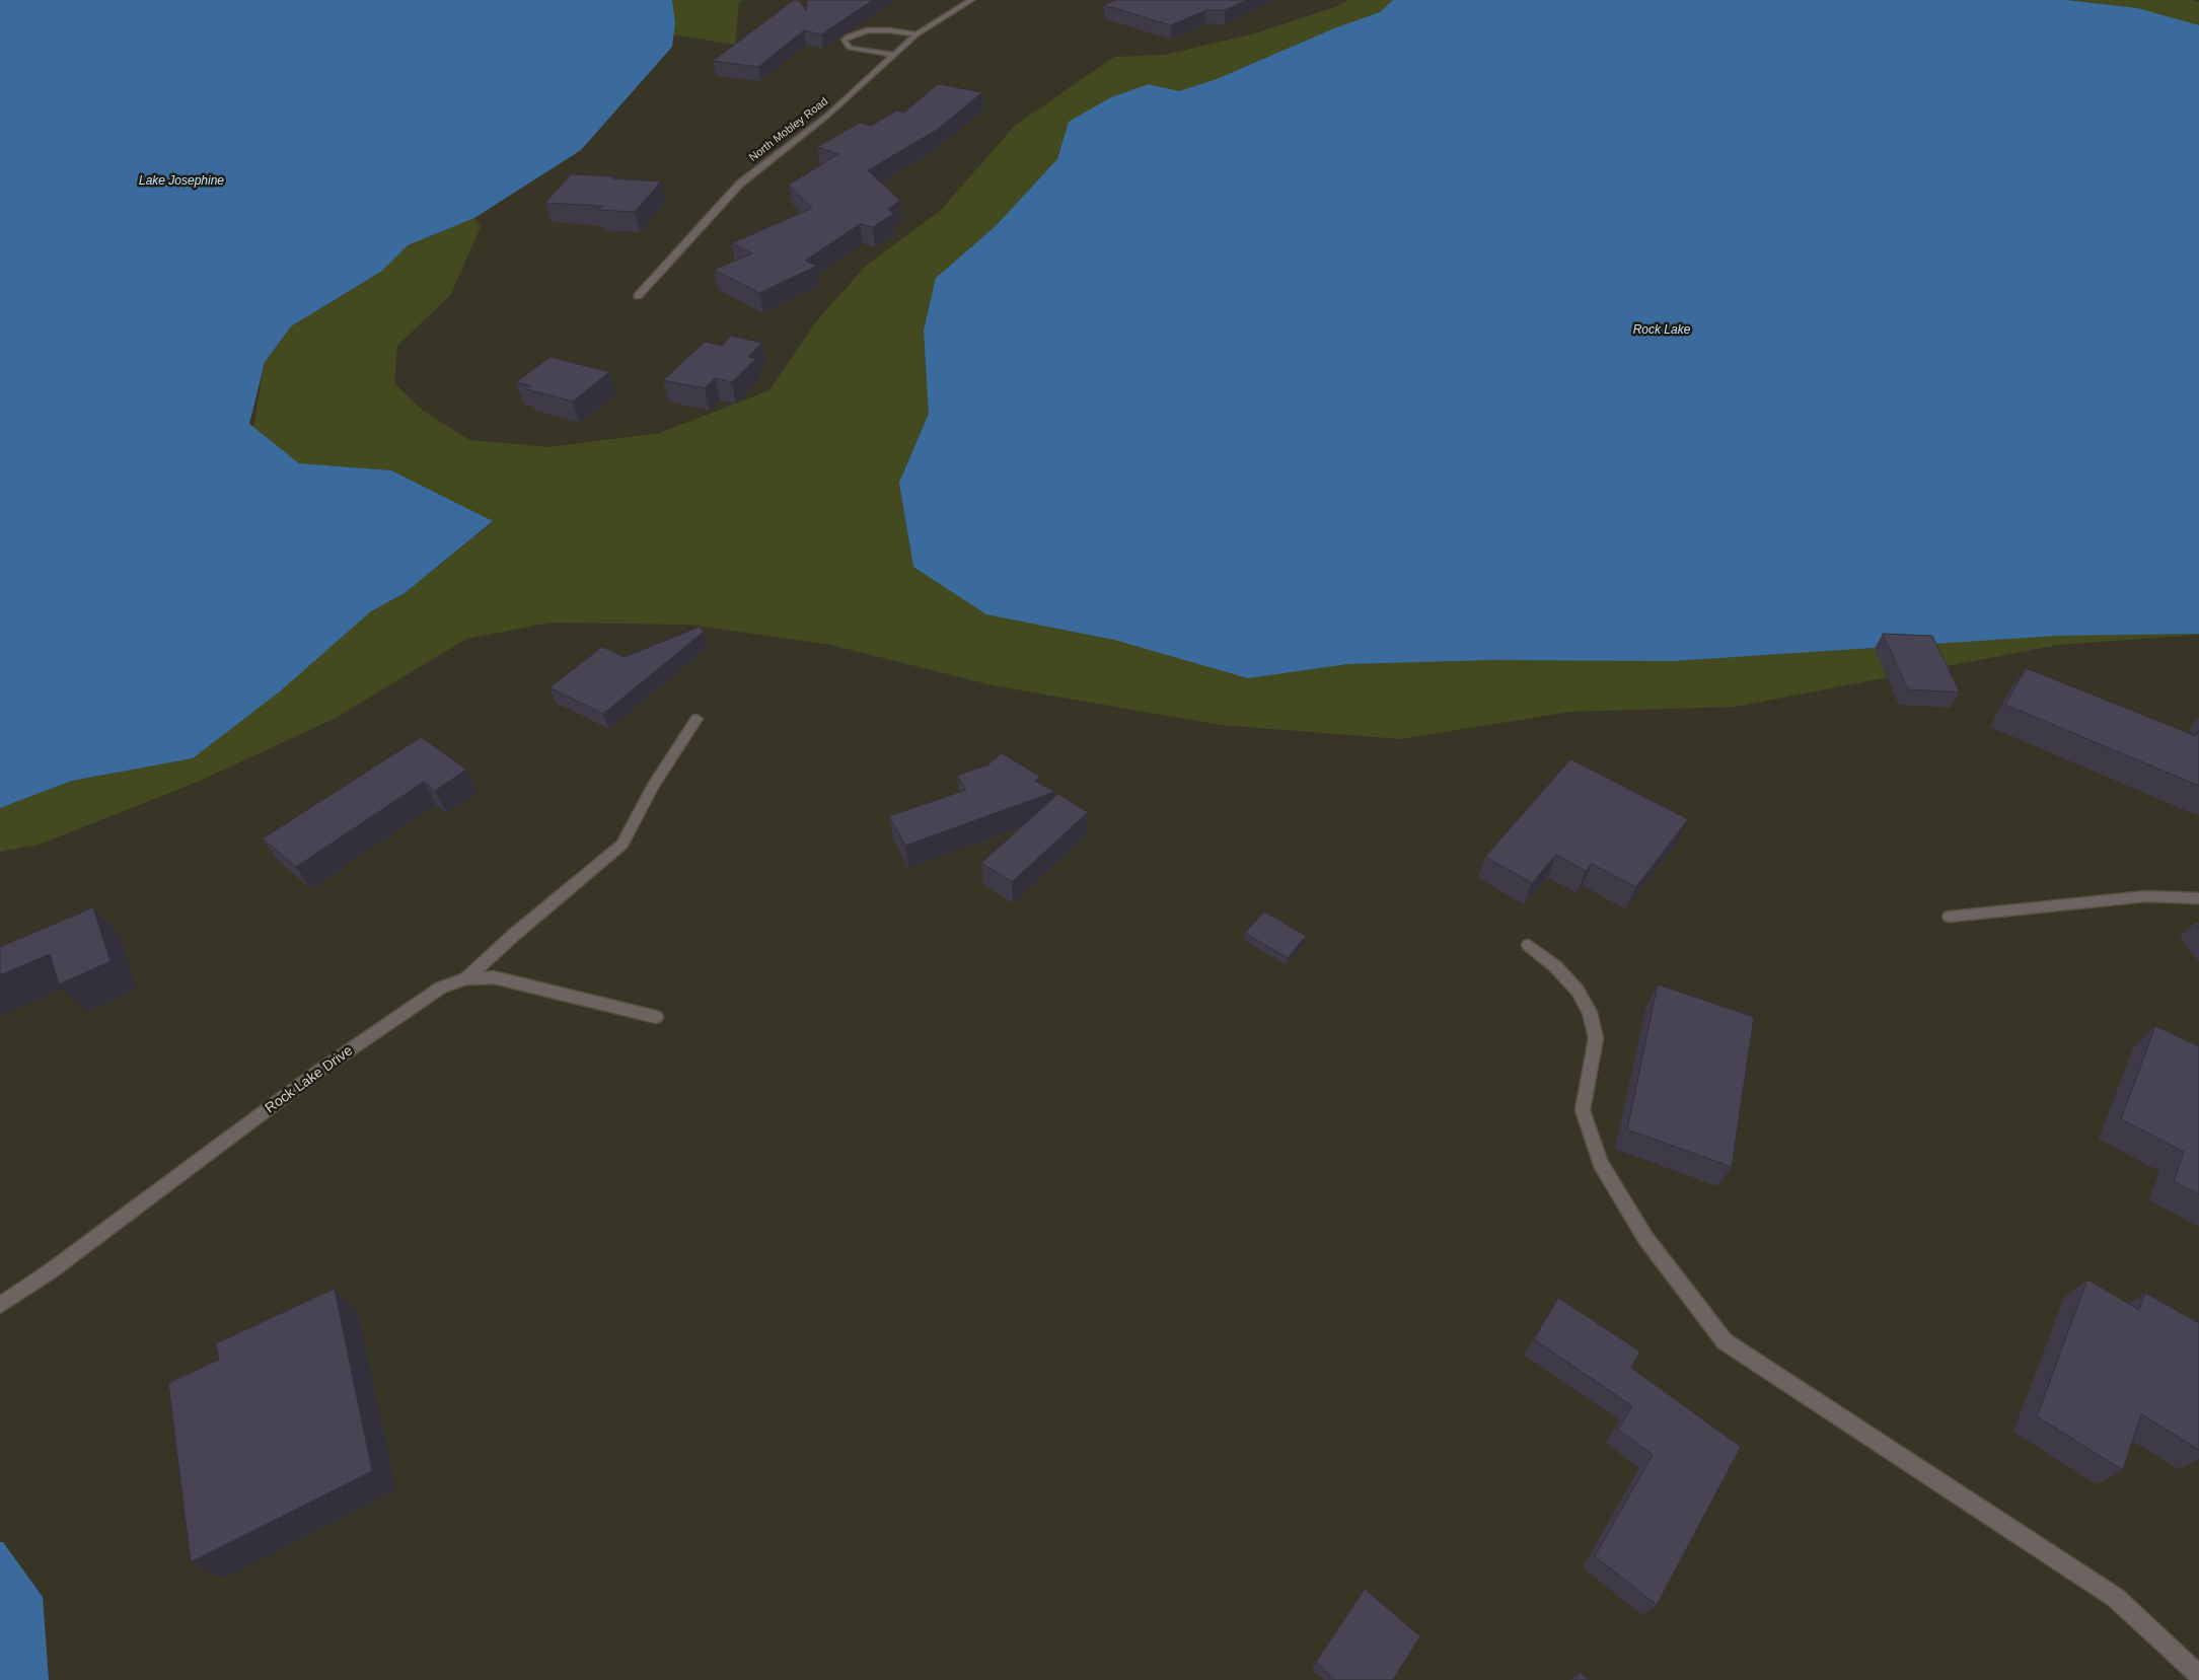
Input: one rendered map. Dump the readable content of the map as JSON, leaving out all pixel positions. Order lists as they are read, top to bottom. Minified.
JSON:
{"streets":{"street":["North Mobley Road","Rock Lake Drive"]},"water":["Lake Josephine","Rock Lake"]}
